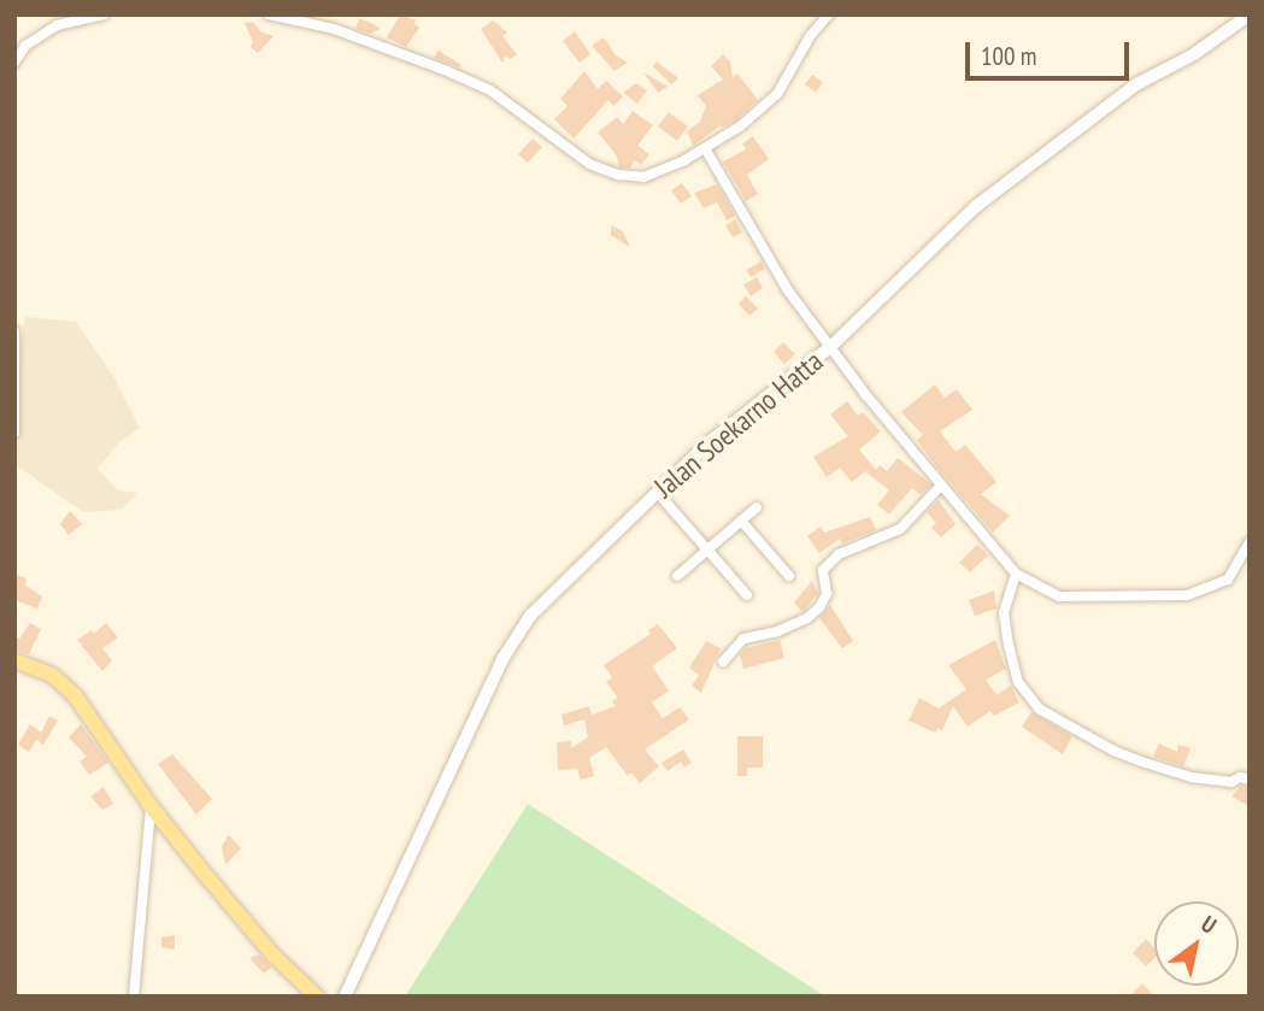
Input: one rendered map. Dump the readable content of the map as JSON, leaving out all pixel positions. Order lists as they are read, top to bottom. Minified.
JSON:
{"streets":{"street":["Jalan Soekarno Hatta"]},"scale_bar":"100 m","north":"top right"}
